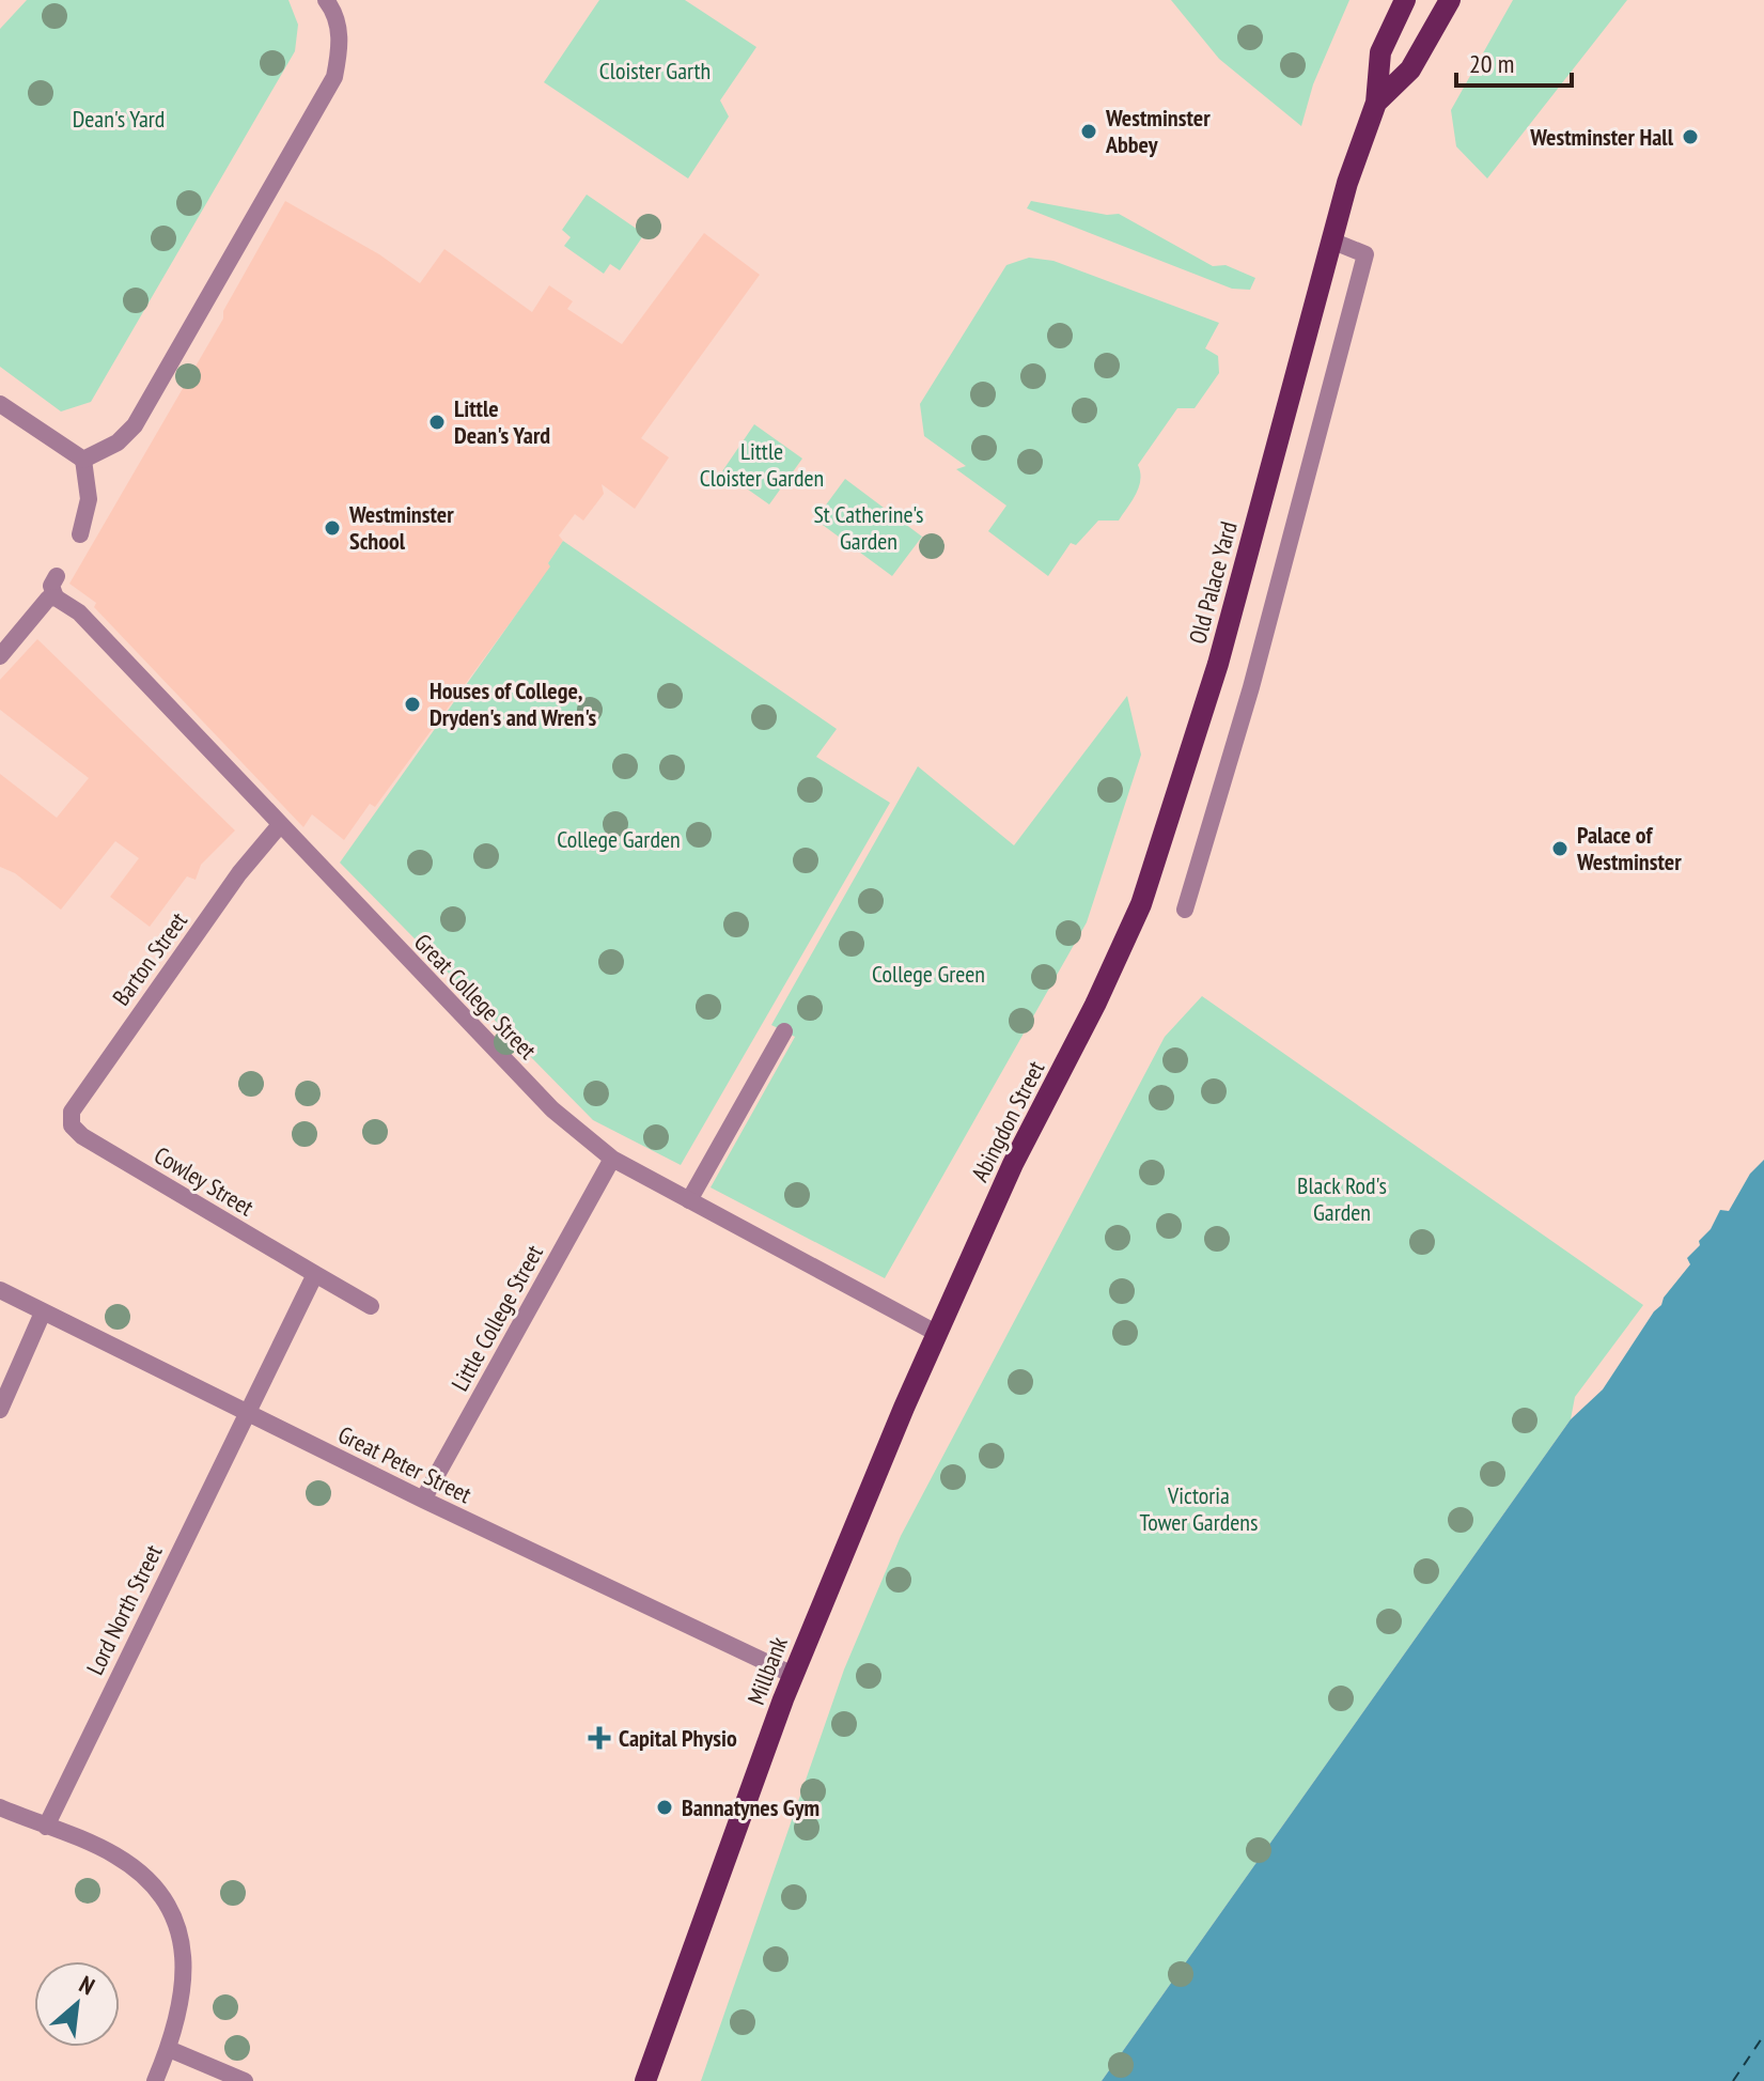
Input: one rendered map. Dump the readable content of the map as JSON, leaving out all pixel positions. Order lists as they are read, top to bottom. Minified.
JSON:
{"streets":{"main road":["Old Palace Yard","Abingdon Street","Millbank"],"street":["Barton Street","Great College Street","Cowley Street","Little College Street","Great Peter Street","Lord North Street"]},"crossings":[["Old Palace Yard","Abingdon Street"],["Barton Street","Great College Street"],["Barton Street","Cowley Street"],["Great College Street","Abingdon Street"],["Great College Street","Little College Street"],["Great College Street","Millbank"],["Abingdon Street","Millbank"],["Little College Street","Great Peter Street"],["Great Peter Street","Lord North Street"],["Great Peter Street","Millbank"]],"parks":["Cloister Garth","Dean's Yard","Little Cloister Garden","St Catherine's Garden","College Garden","College Green","Black Rod's Garden","Victoria Tower Gardens"],"places":{"other":["Westminster Abbey","Westminster Hall","Little Dean's Yard","Westminster School","Houses of College, Dryden's and Wren's","Palace of Westminster","Bannatynes Gym"],"health":["Capital Physio"]},"scale_bar":"20 m","north":"top right"}
